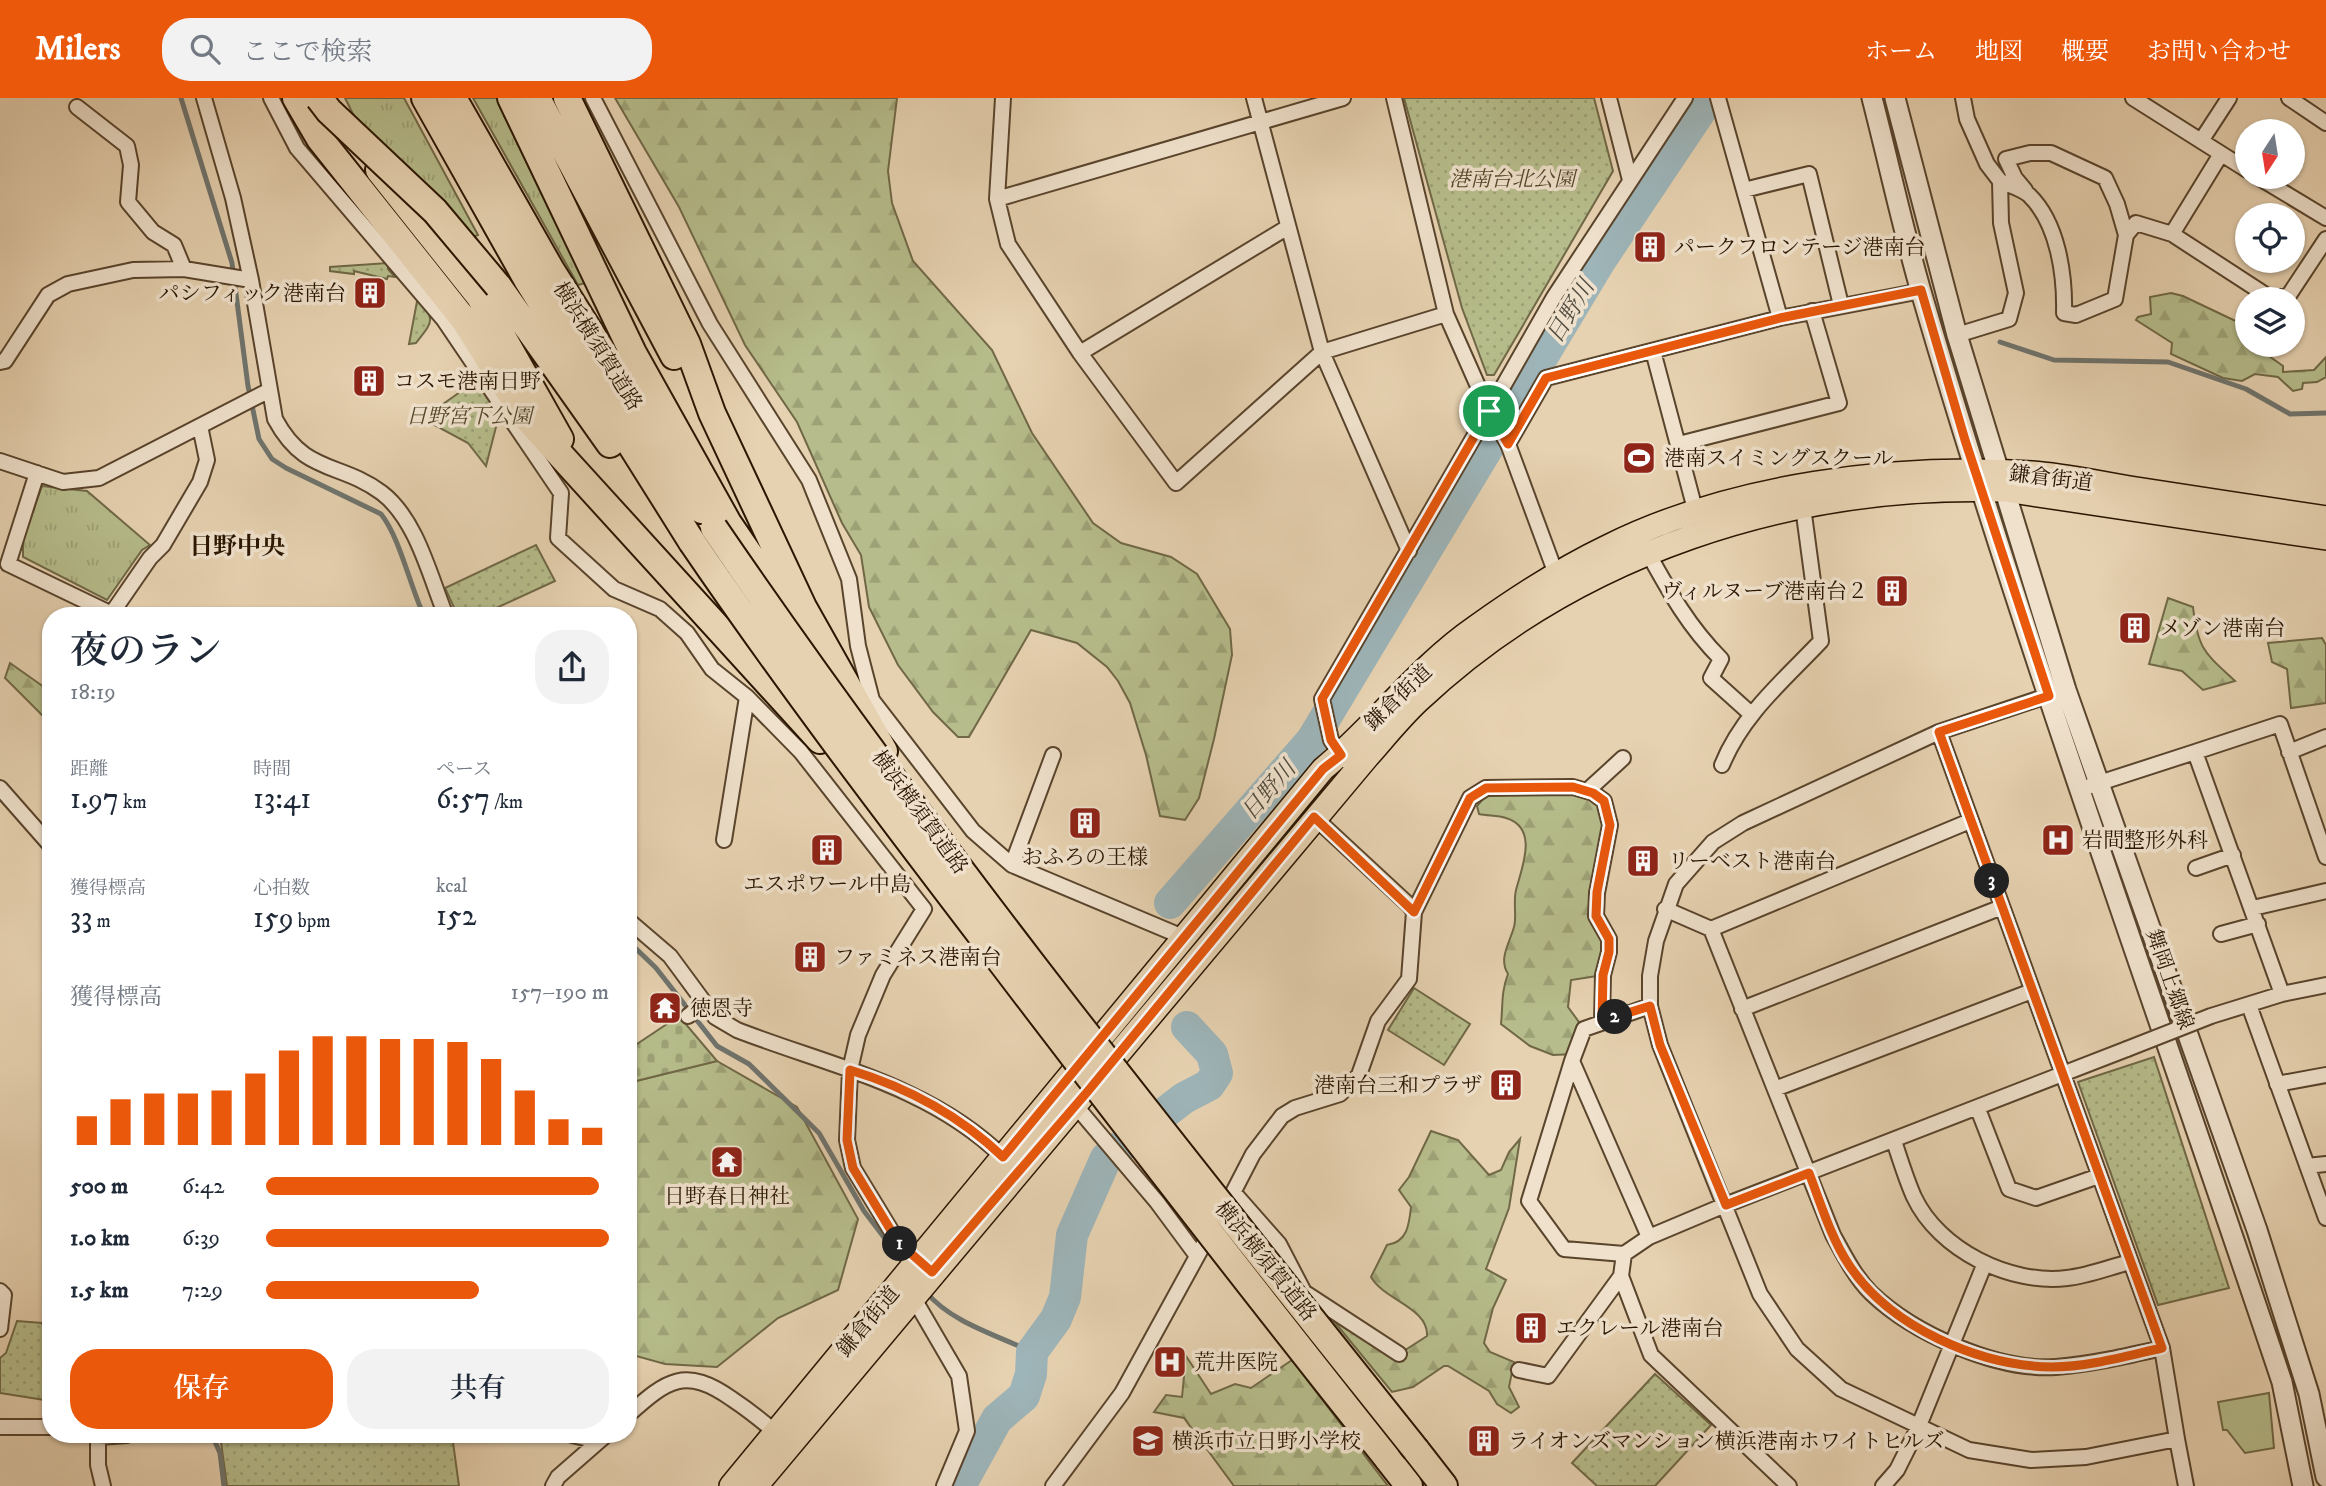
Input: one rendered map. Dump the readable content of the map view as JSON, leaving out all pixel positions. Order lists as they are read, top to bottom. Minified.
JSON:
{"streets":{"highway":["横浜横須賀道路"],"main road":["鎌倉街道"],"street":["舞岡上郷線"]},"crossings":[["鎌倉街道","舞岡上郷線"]],"districts":["日野中央"],"water":["日野川"],"parks":["港南台北公園","日野宮下公園"],"places":{"building":["パークフロンテージ港南台","パシフィック港南台","コスモ港南日野","ヴィルヌーブ港南台２","メゾン港南台","おふろの王様","エスポワール中島","リーベスト港南台","ファミネス港南台","港南台三和プラザ","エクレール港南台","ライオンズマンション横浜港南ホワイトヒルズ"],"sports":["港南スイミングスクール"],"hospital":["岩間整形外科","荒井医院"],"temple":["徳恩寺","日野春日神社"],"school or university":["横浜市立日野小学校"]},"north":"bottom","page":{"header":"Milers","search":"ここで検索","nav":["ホーム","地図","概要","お問い合わせ"],"heading":["夜のラン","18:19"],"stats":[["距離","1.97 km"],["時間","13:41"],["ペース","6:57 /km"],["獲得標高","33 m"],["心拍数","159 bpm"],["kcal","152"]],"pins":["3","2","1"],"chart":["獲得標高","157–190 m"],"list":[{"name":"500 m","note":"6:42"},{"name":"1.0 km","note":"6:39"},{"name":"1.5 km","note":"7:29"}],"buttons":["保存","共有"]}}
